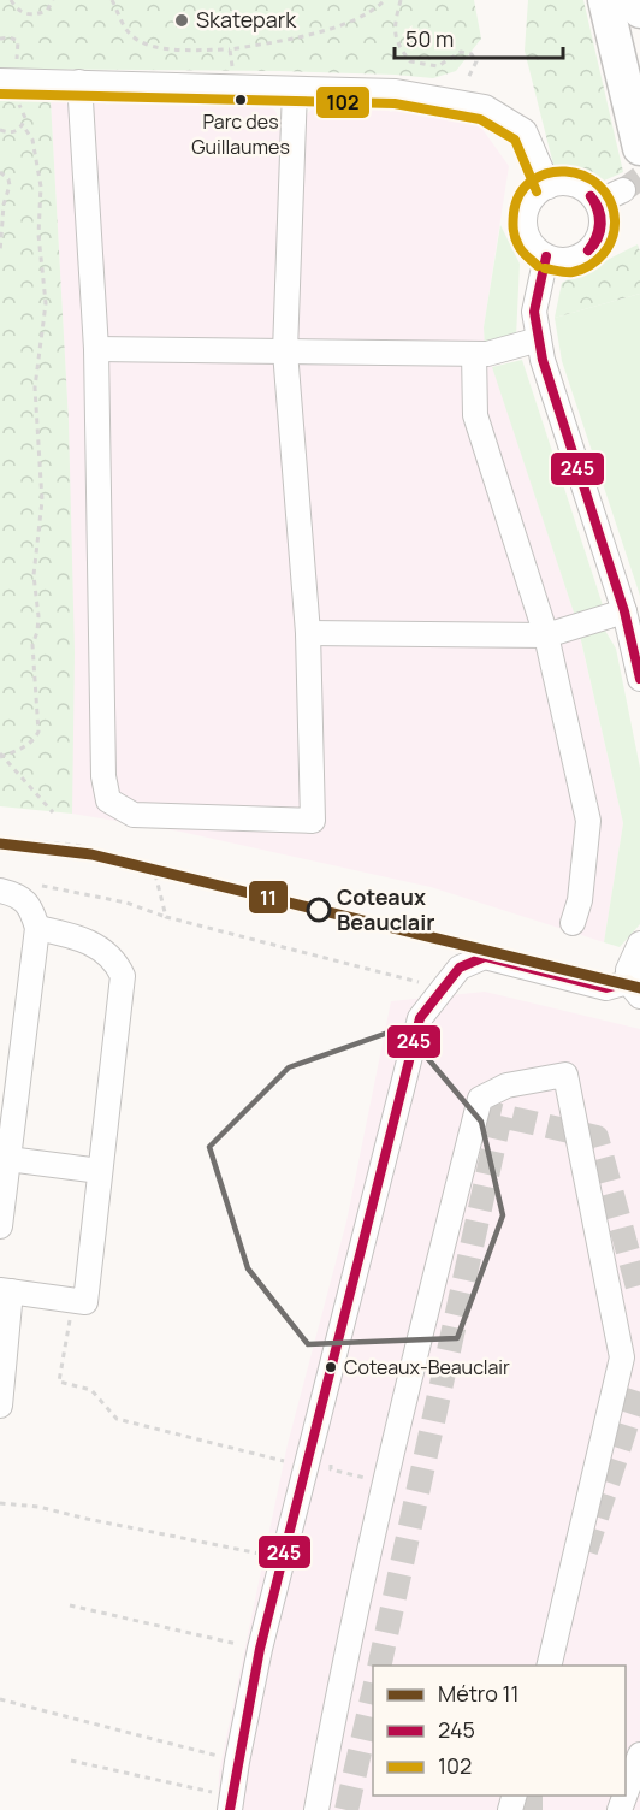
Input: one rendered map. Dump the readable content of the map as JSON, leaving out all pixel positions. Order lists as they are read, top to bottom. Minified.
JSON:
{"places":["Skatepark","Parc des Guillaumes","Coteaux Beauclair","Coteaux-Beauclair"],"lines":["transit line 102","transit line 245","metro line 11"],"legend":["Métro 11","245","102"],"scale_bar":"50 m"}
